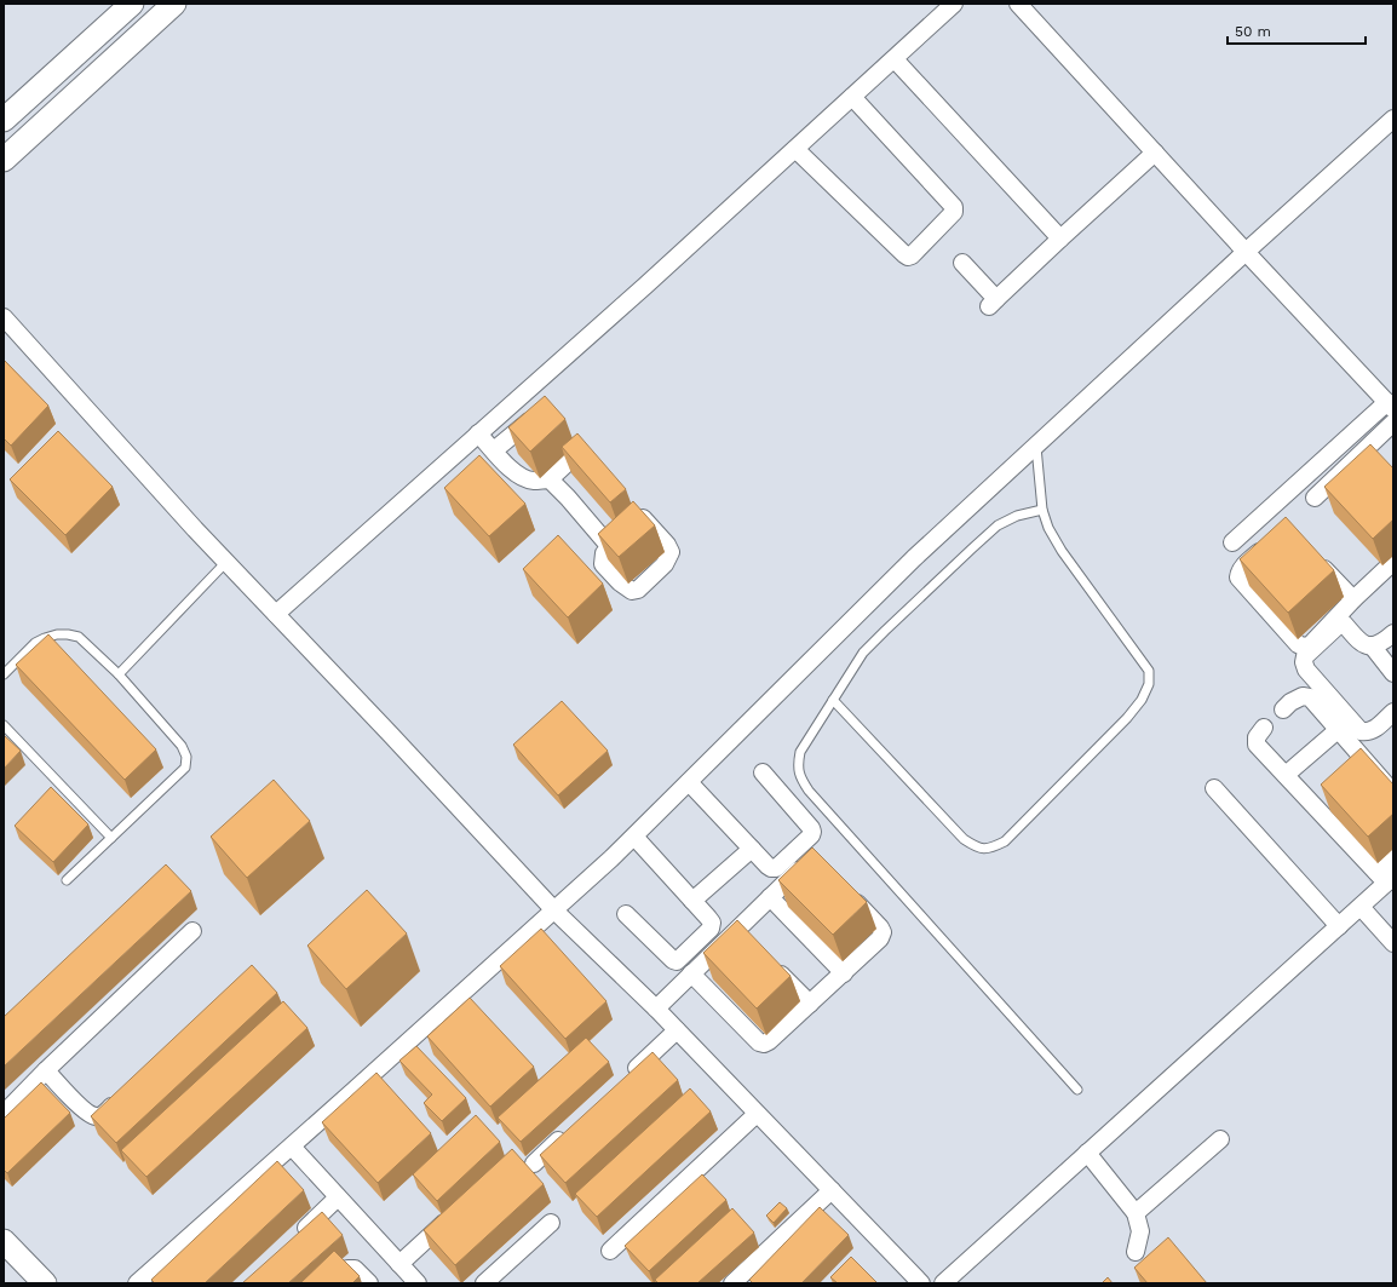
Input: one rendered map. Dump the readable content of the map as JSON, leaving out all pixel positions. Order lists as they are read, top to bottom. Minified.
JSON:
{"scale_bar":"50 m"}
